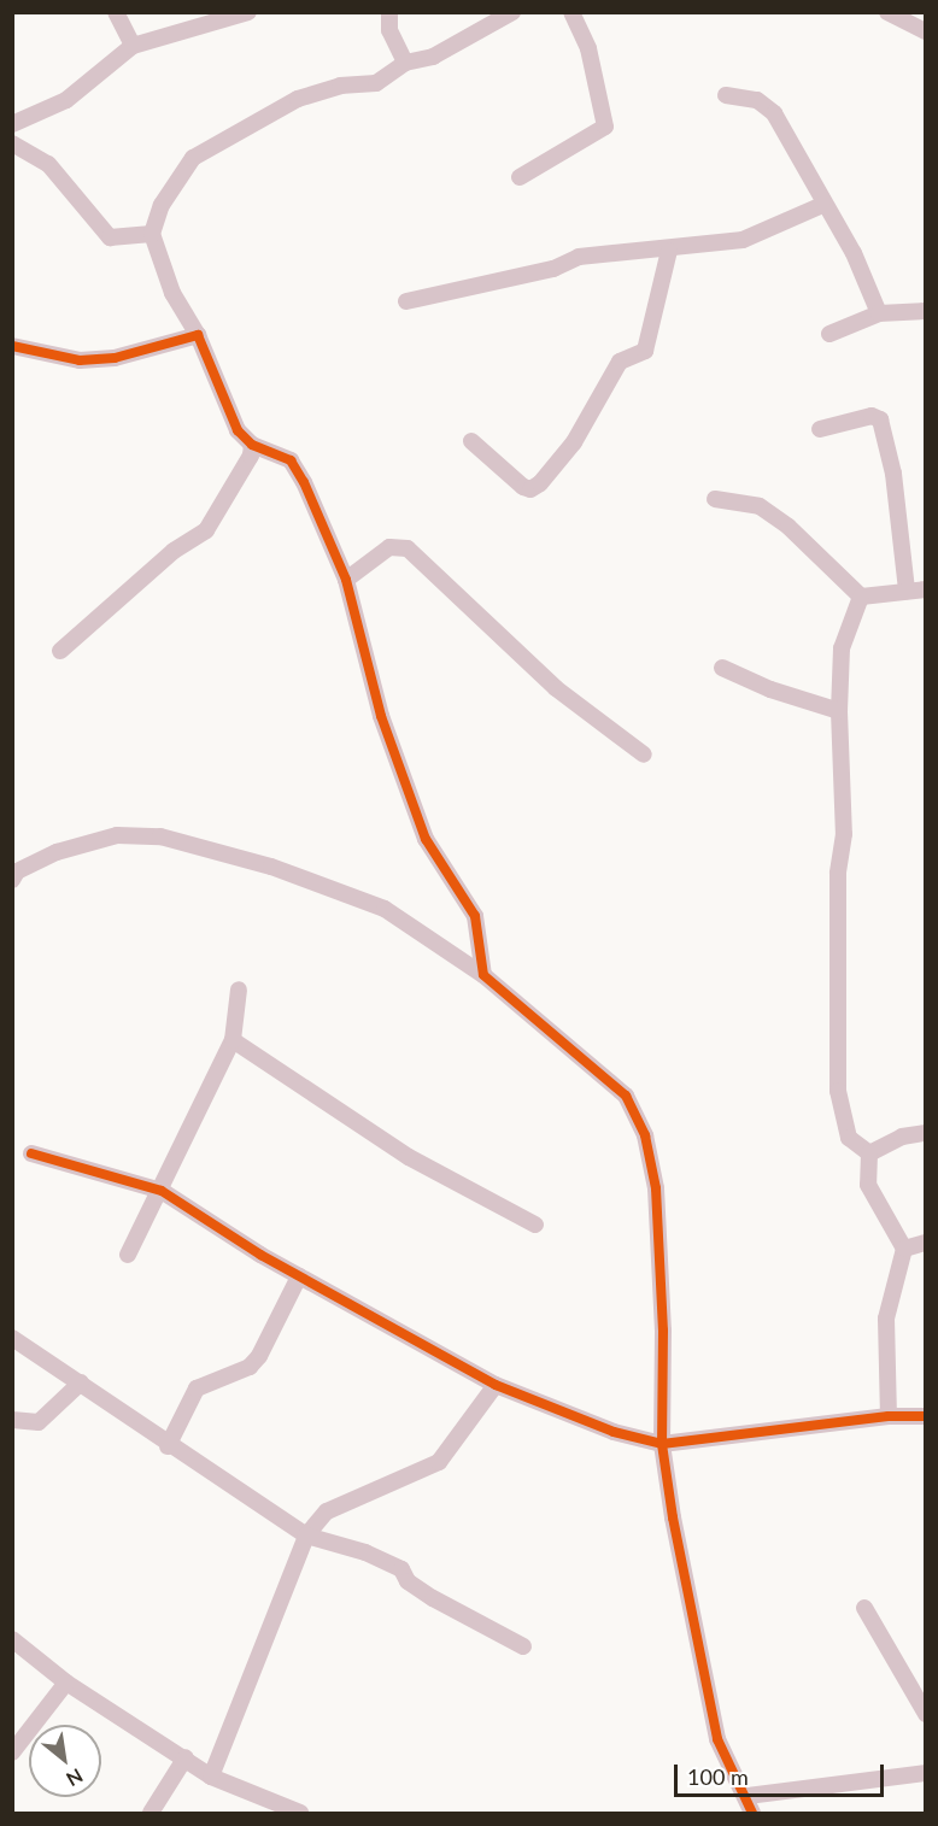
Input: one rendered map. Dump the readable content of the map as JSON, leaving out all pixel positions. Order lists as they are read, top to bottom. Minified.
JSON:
{"scale_bar":"100 m","north":"bottom right"}
